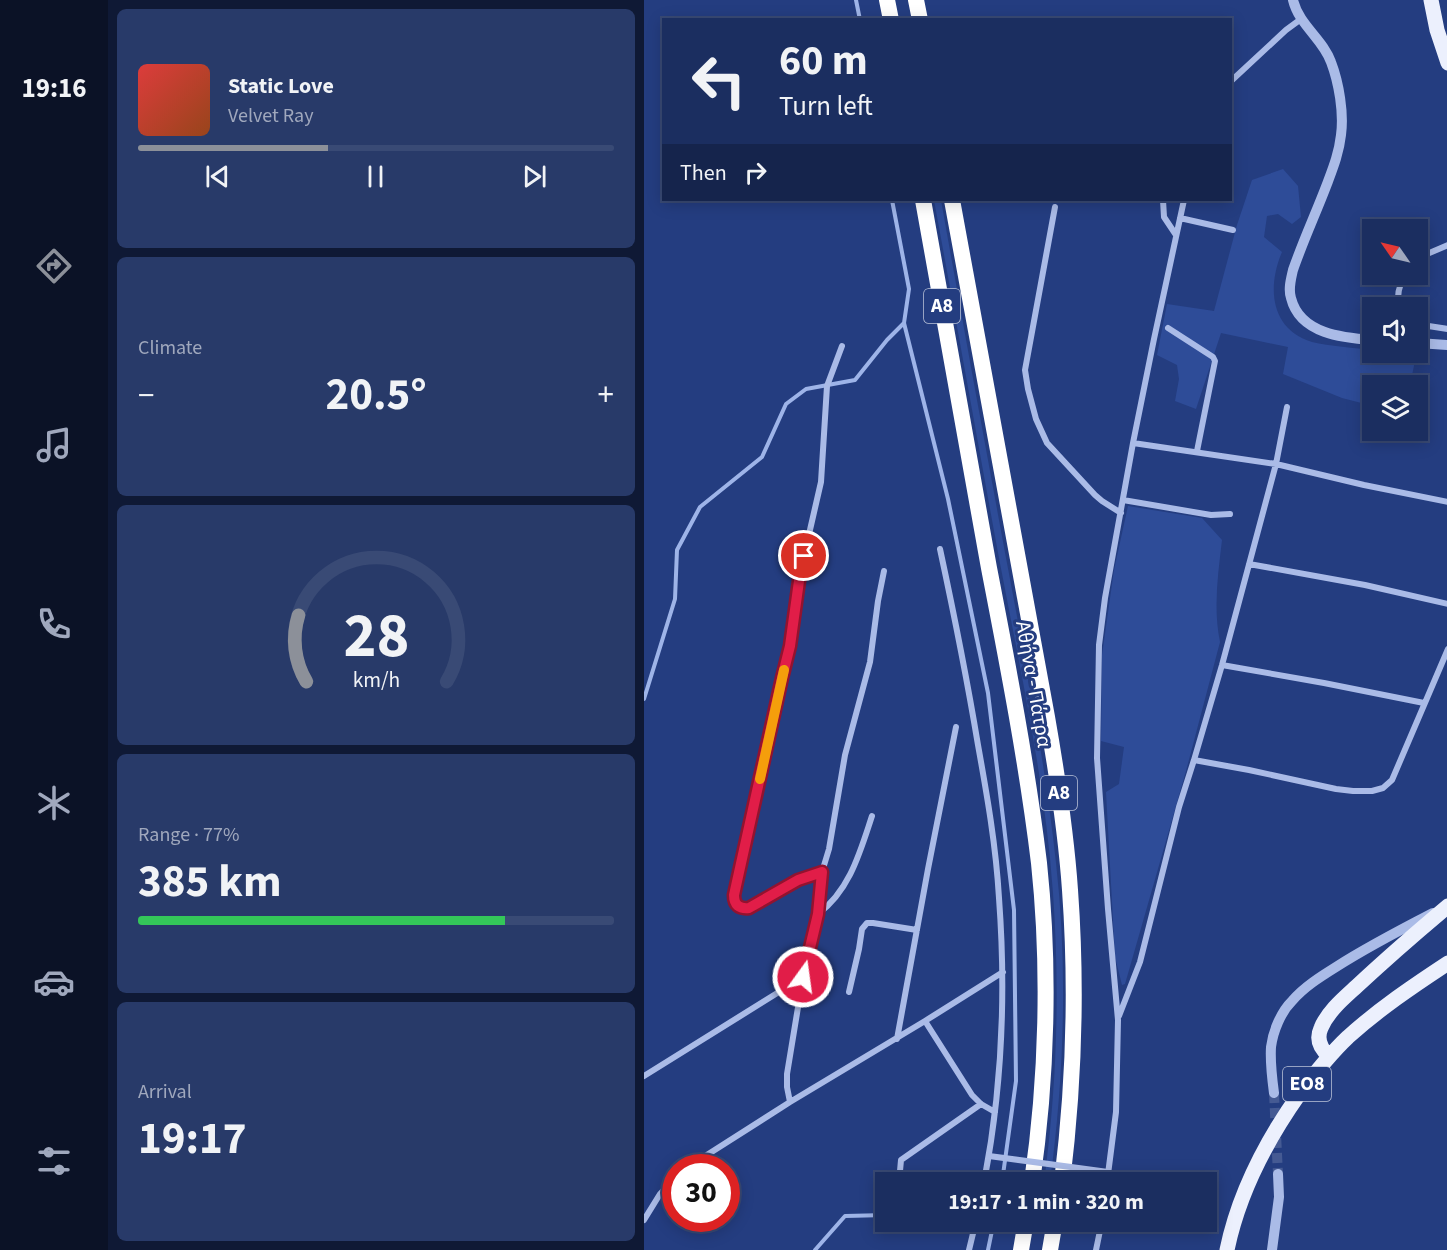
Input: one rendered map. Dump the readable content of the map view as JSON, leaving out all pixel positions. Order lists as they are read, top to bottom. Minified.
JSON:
{"streets":{"highway":["Α8","Αθήνα - Πάτρα"],"main road":["ΕΟ8"]},"north":"top left","page":{"tabs":"19:16","turn":["60 m","Turn left"],"song":["Static Love","Velvet Ray"],"then":"Then","tile":["Climate",["Range · 77%","385 km"],["Arrival","19:17"]],"heat":["−","20.5°","+"],"limit":"30","trip":"19:17 · 1 min · 320 m","gauge":["28","km/h"]}}
